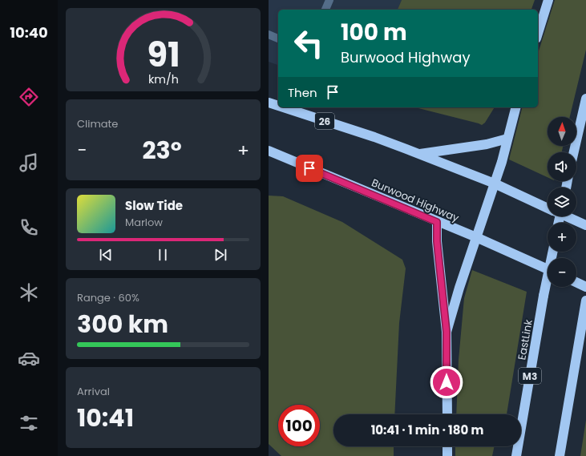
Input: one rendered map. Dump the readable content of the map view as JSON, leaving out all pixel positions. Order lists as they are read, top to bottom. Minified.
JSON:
{"streets":{"highway":["26","Burwood Highway","EastLink","M3"]},"north":"top","page":{"tabs":"10:40","turn":["100 m","Burwood Highway"],"then":"Then","tile":["Climate",["Range · 60%","300 km"],["Arrival","10:41"]],"map_buttons":["+","−"],"heat":["−","23°","+"],"song":["Slow Tide","Marlow"],"limit":"100","trip":"10:41 · 1 min · 180 m","gauge":["91","km/h"]}}
